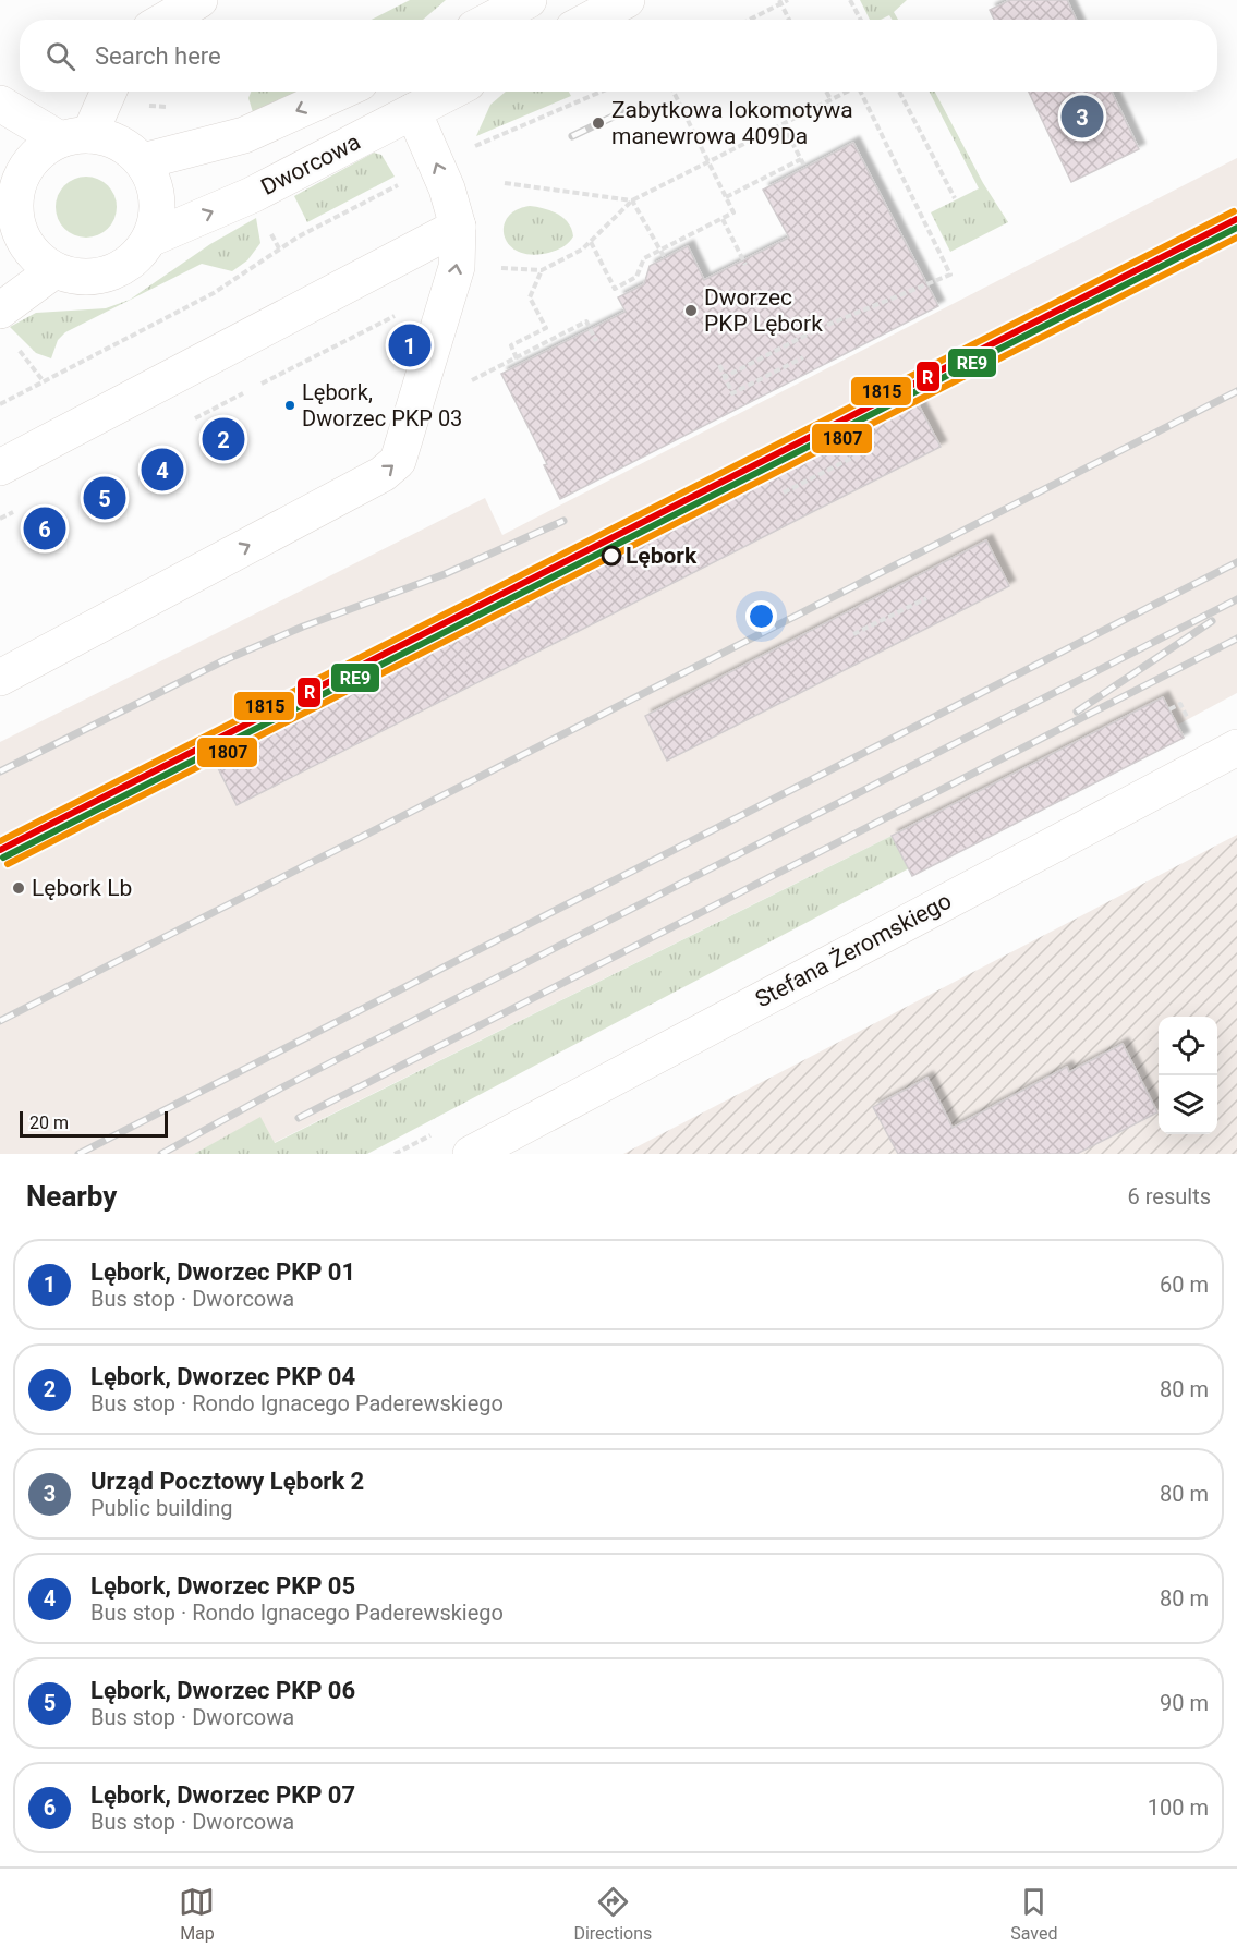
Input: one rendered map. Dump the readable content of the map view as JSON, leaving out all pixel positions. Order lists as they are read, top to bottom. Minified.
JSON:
{"streets":{"street":["Dworcowa","Stefana Żeromskiego"]},"places":["Zabytkowa lokomotywa manewrowa 409Da","Dworzec PKP Lębork","Lębork, Dworzec PKP 03","Lębork","Lębork Lb"],"lines":["transit line 1815","transit line R","transit line RE9","transit line 1807"],"scale_bar":"20 m","page":{"search":"Search here","pins":["3","1","2","4","5","6"],"scale":"20 m","heading":["Nearby","6 results"],"list":[{"mark":"1","name":"Lębork, Dworzec PKP 01","note":"Bus stop · Dworcowa","value":"60 m"},{"mark":"2","name":"Lębork, Dworzec PKP 04","note":"Bus stop · Rondo Ignacego Paderewskiego","value":"80 m"},{"mark":"3","name":"Urząd Pocztowy Lębork 2","note":"Public building","value":"80 m"},{"mark":"4","name":"Lębork, Dworzec PKP 05","note":"Bus stop · Rondo Ignacego Paderewskiego","value":"80 m"},{"mark":"5","name":"Lębork, Dworzec PKP 06","note":"Bus stop · Dworcowa","value":"90 m"},{"mark":"6","name":"Lębork, Dworzec PKP 07","note":"Bus stop · Dworcowa","value":"100 m"}],"nav":["Map","Directions","Saved"]}}
